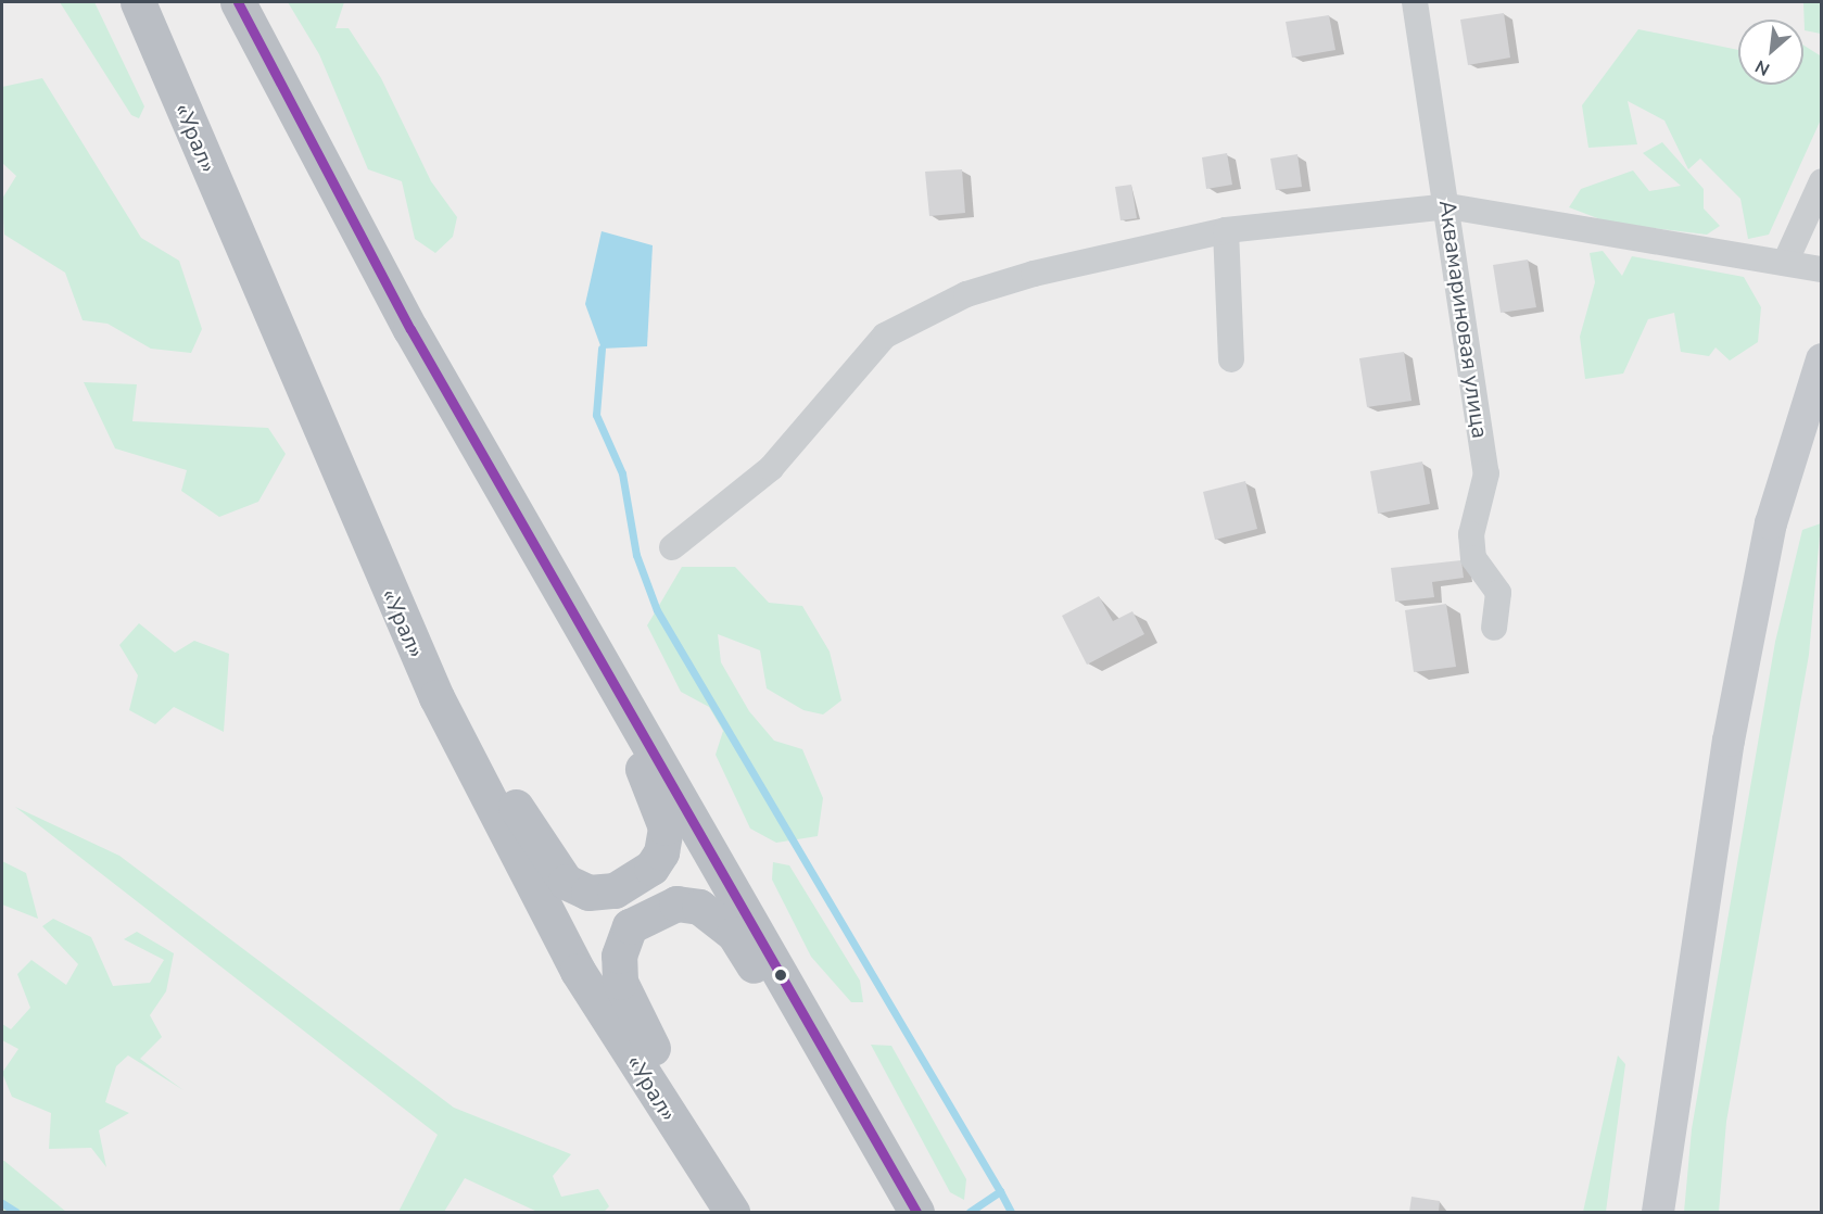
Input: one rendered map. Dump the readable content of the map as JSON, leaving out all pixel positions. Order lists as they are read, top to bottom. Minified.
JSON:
{"streets":{"highway":["«Урал»"],"street":["Аквамариновая улица"]},"north":"bottom left"}
